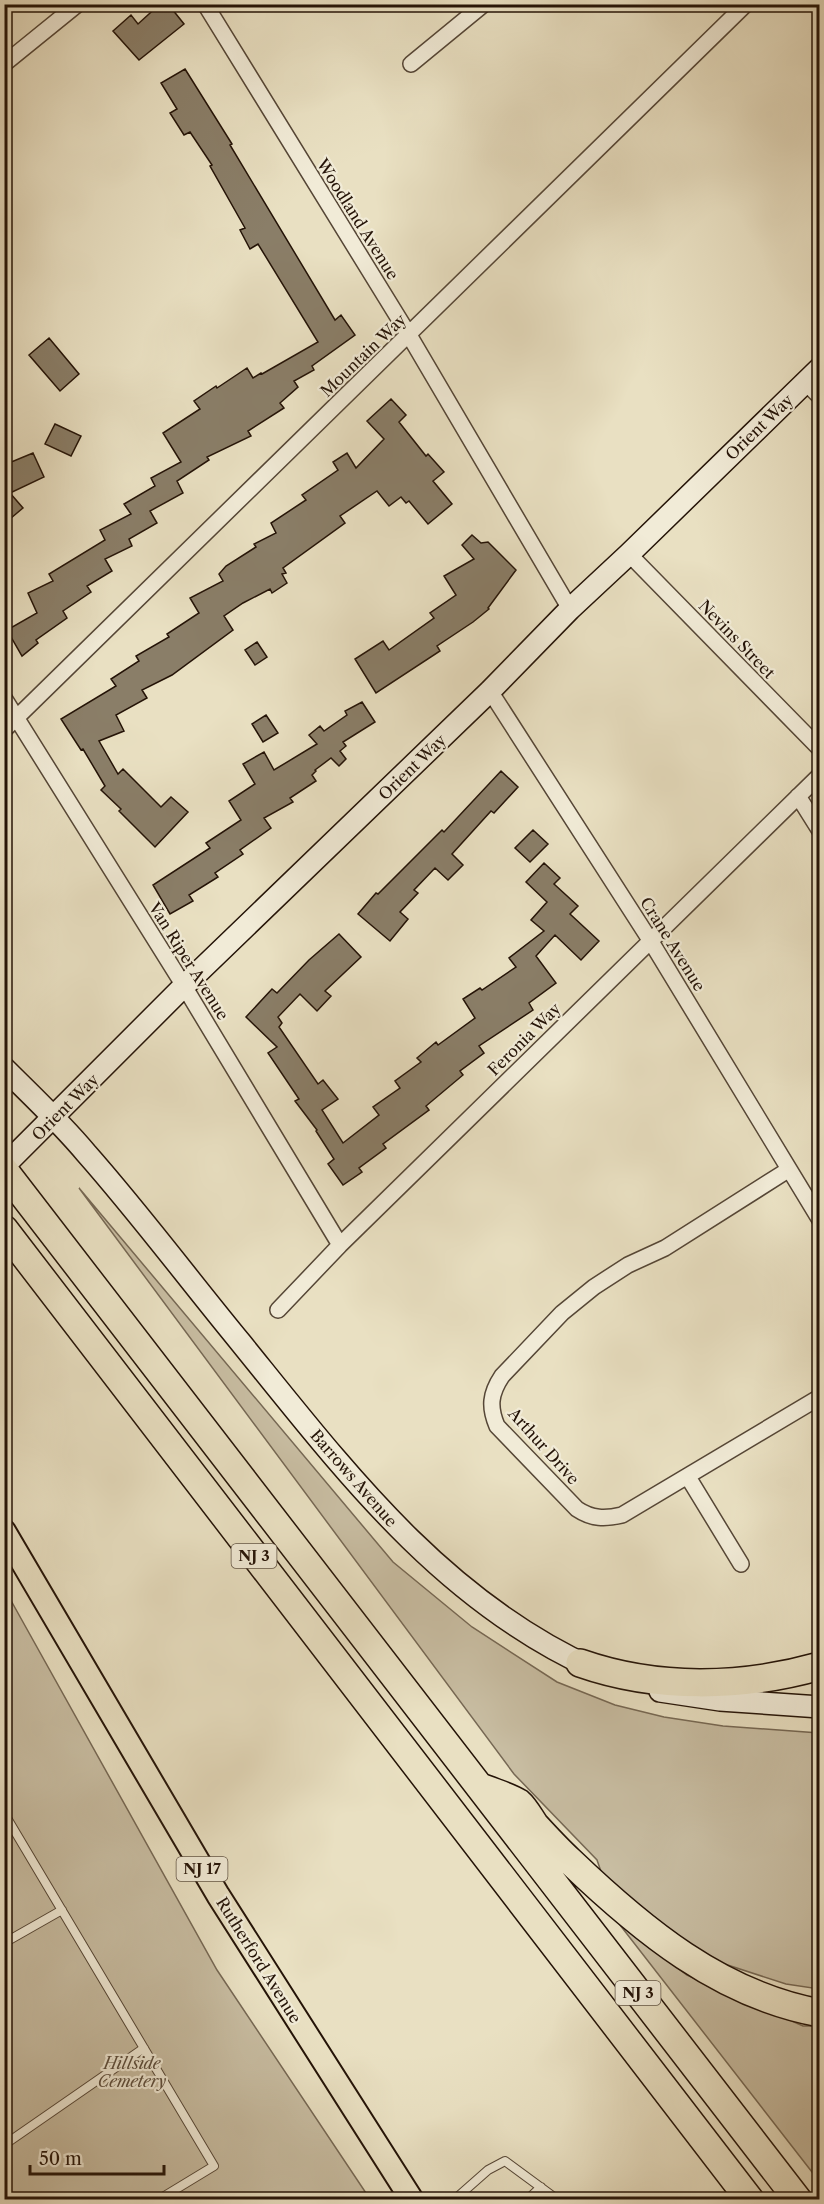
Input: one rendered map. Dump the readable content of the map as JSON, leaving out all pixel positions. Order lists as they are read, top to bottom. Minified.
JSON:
{"streets":{"highway":["NJ 3"],"main road":["NJ 17","Rutherford Avenue"],"street":["Woodland Avenue","Mountain Way","Orient Way","Nevins Street","Crane Avenue","Van Riper Avenue","Feronia Way","Arthur Drive","Barrows Avenue"]},"crossings":[["Woodland Avenue","Mountain Way"],["Woodland Avenue","Orient Way"],["Mountain Way","Van Riper Avenue"],["Orient Way","Nevins Street"],["Orient Way","Crane Avenue"],["Orient Way","Van Riper Avenue"],["Orient Way","Barrows Avenue"],["Orient Way","NJ 3"],["Crane Avenue","Feronia Way"],["Crane Avenue","Arthur Drive"],["Van Riper Avenue","Feronia Way"]],"parks":["Hillside Cemetery"],"scale_bar":"50 m"}
